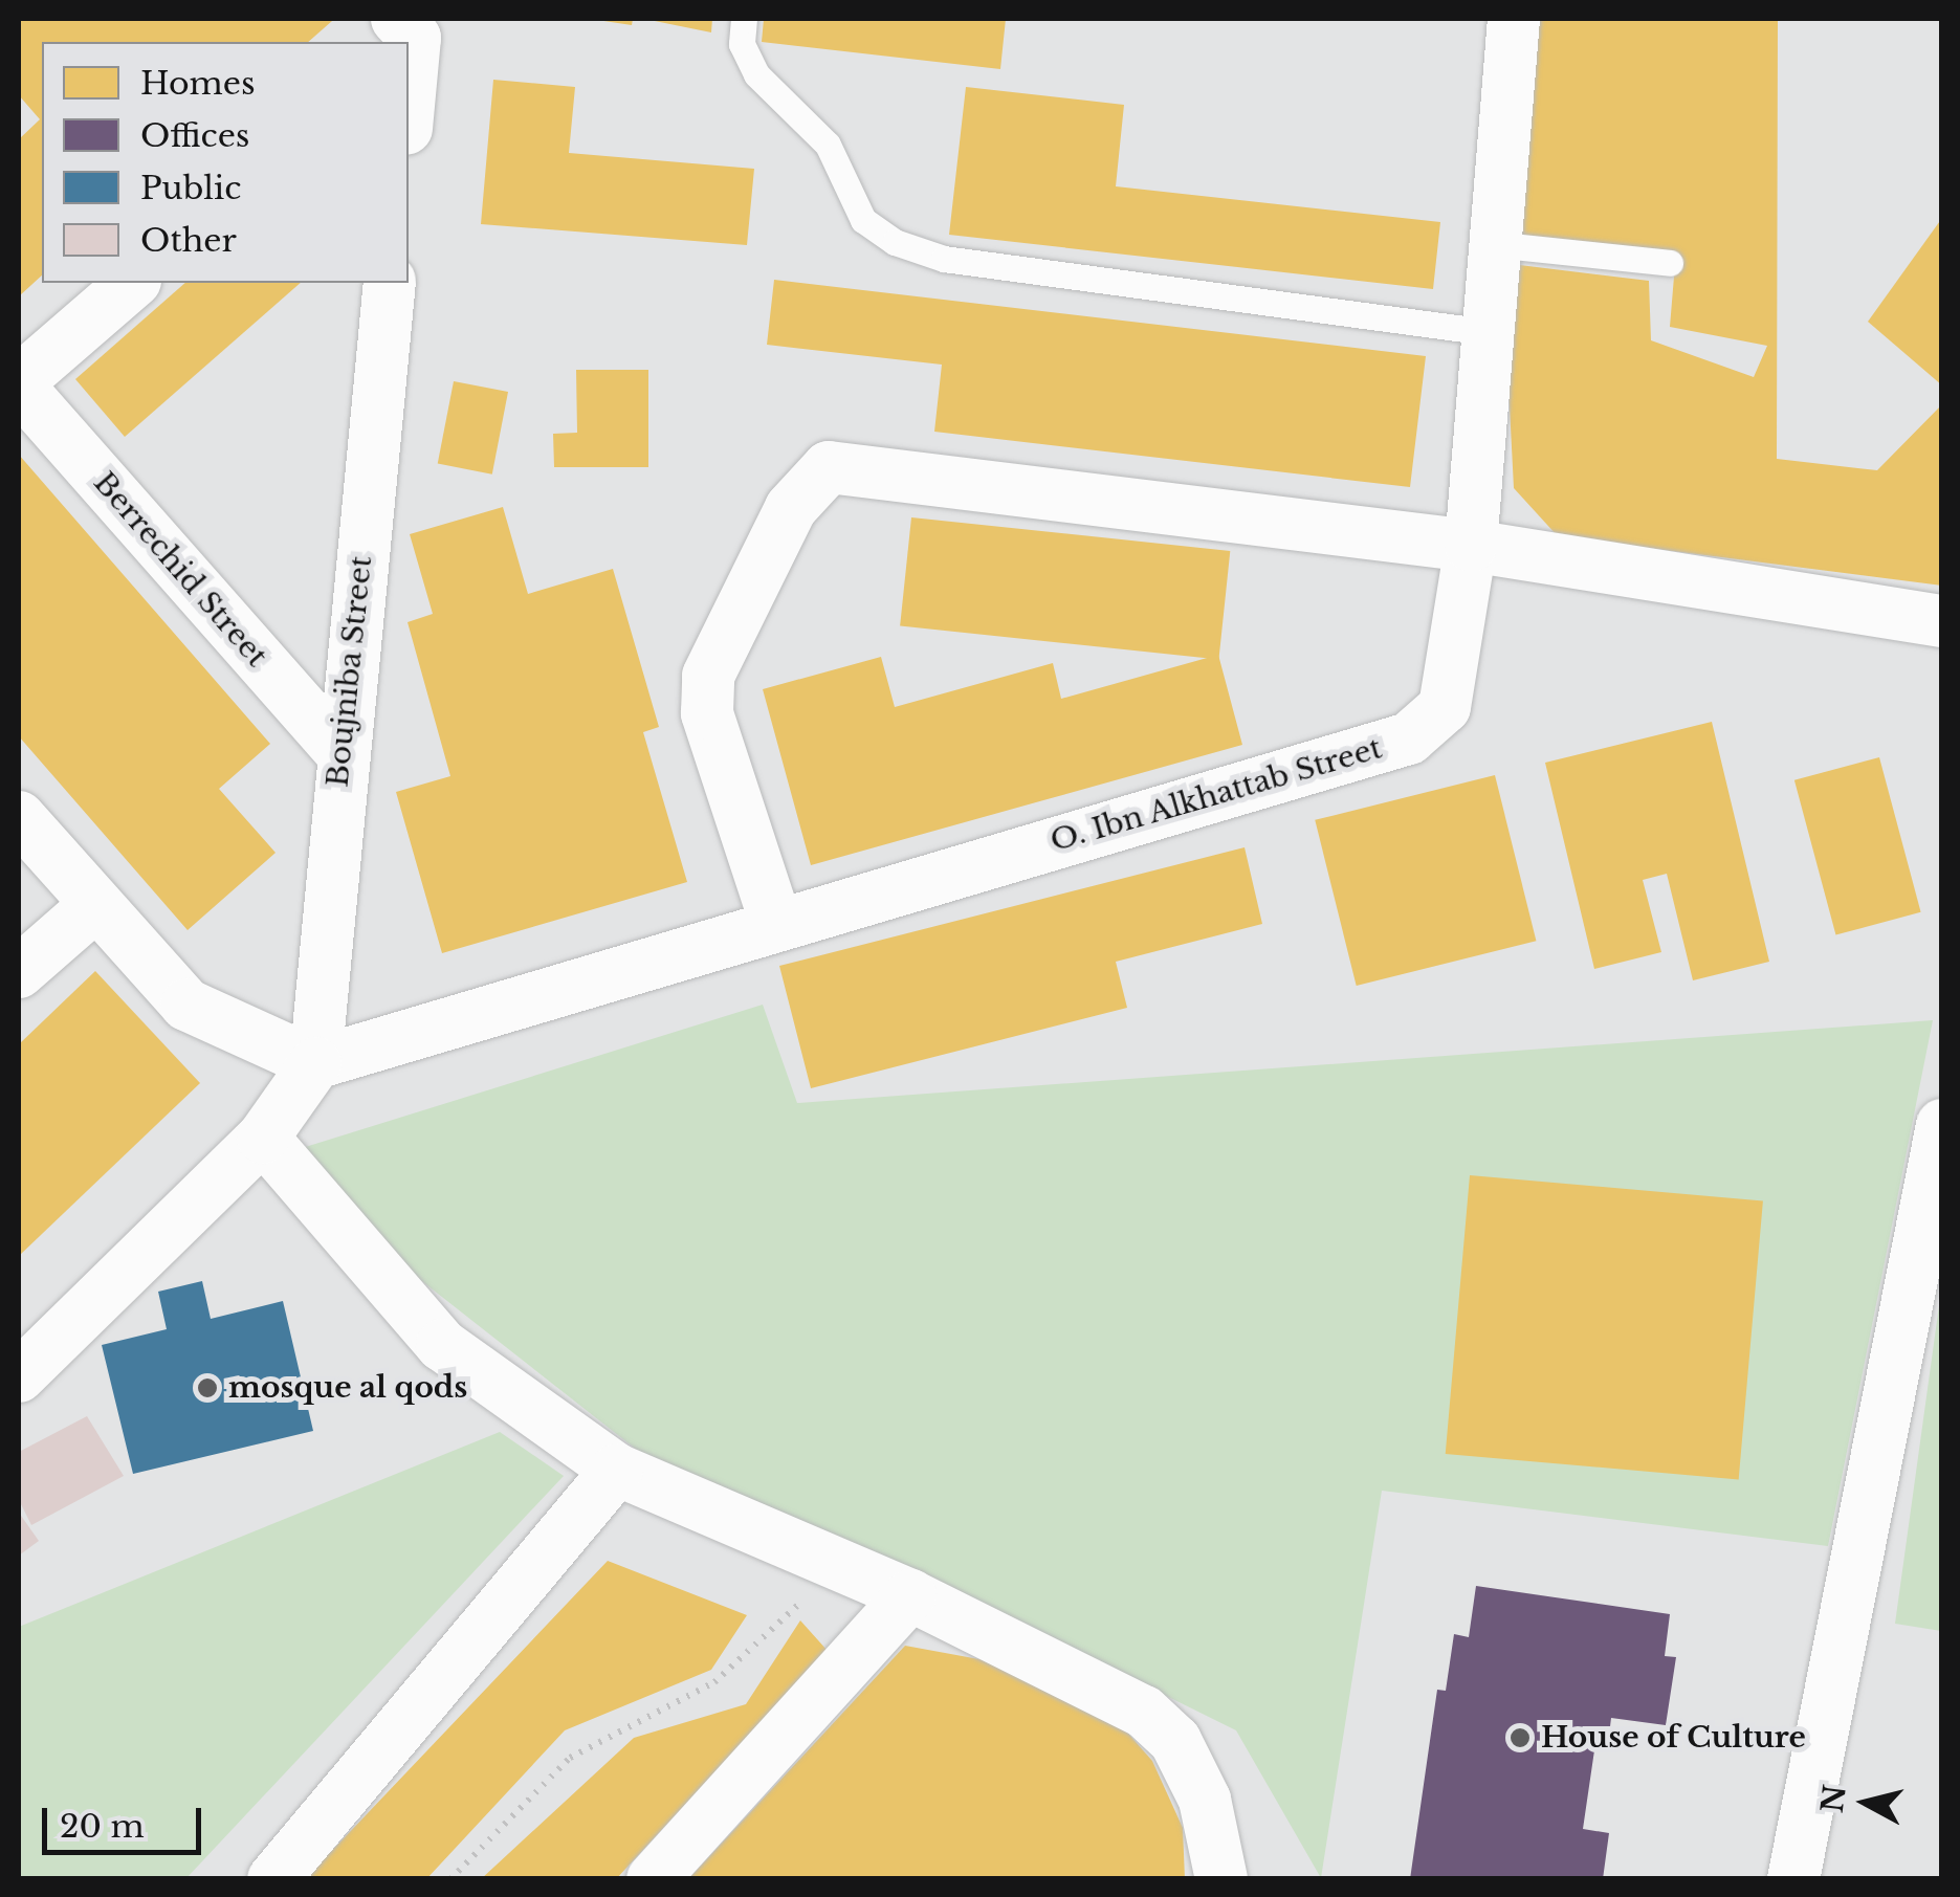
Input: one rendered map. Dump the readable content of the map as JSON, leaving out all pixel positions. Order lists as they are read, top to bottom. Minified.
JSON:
{"streets":{"street":["Berrechid Street","Boujniba Street","O. Ibn Alkhattab Street"]},"crossings":[["Berrechid Street","Boujniba Street"],["Boujniba Street","O. Ibn Alkhattab Street"]],"places":["mosque al qods","House of Culture"],"legend":["Homes","Offices","Public","Other"],"scale_bar":"20 m","north":"left"}
